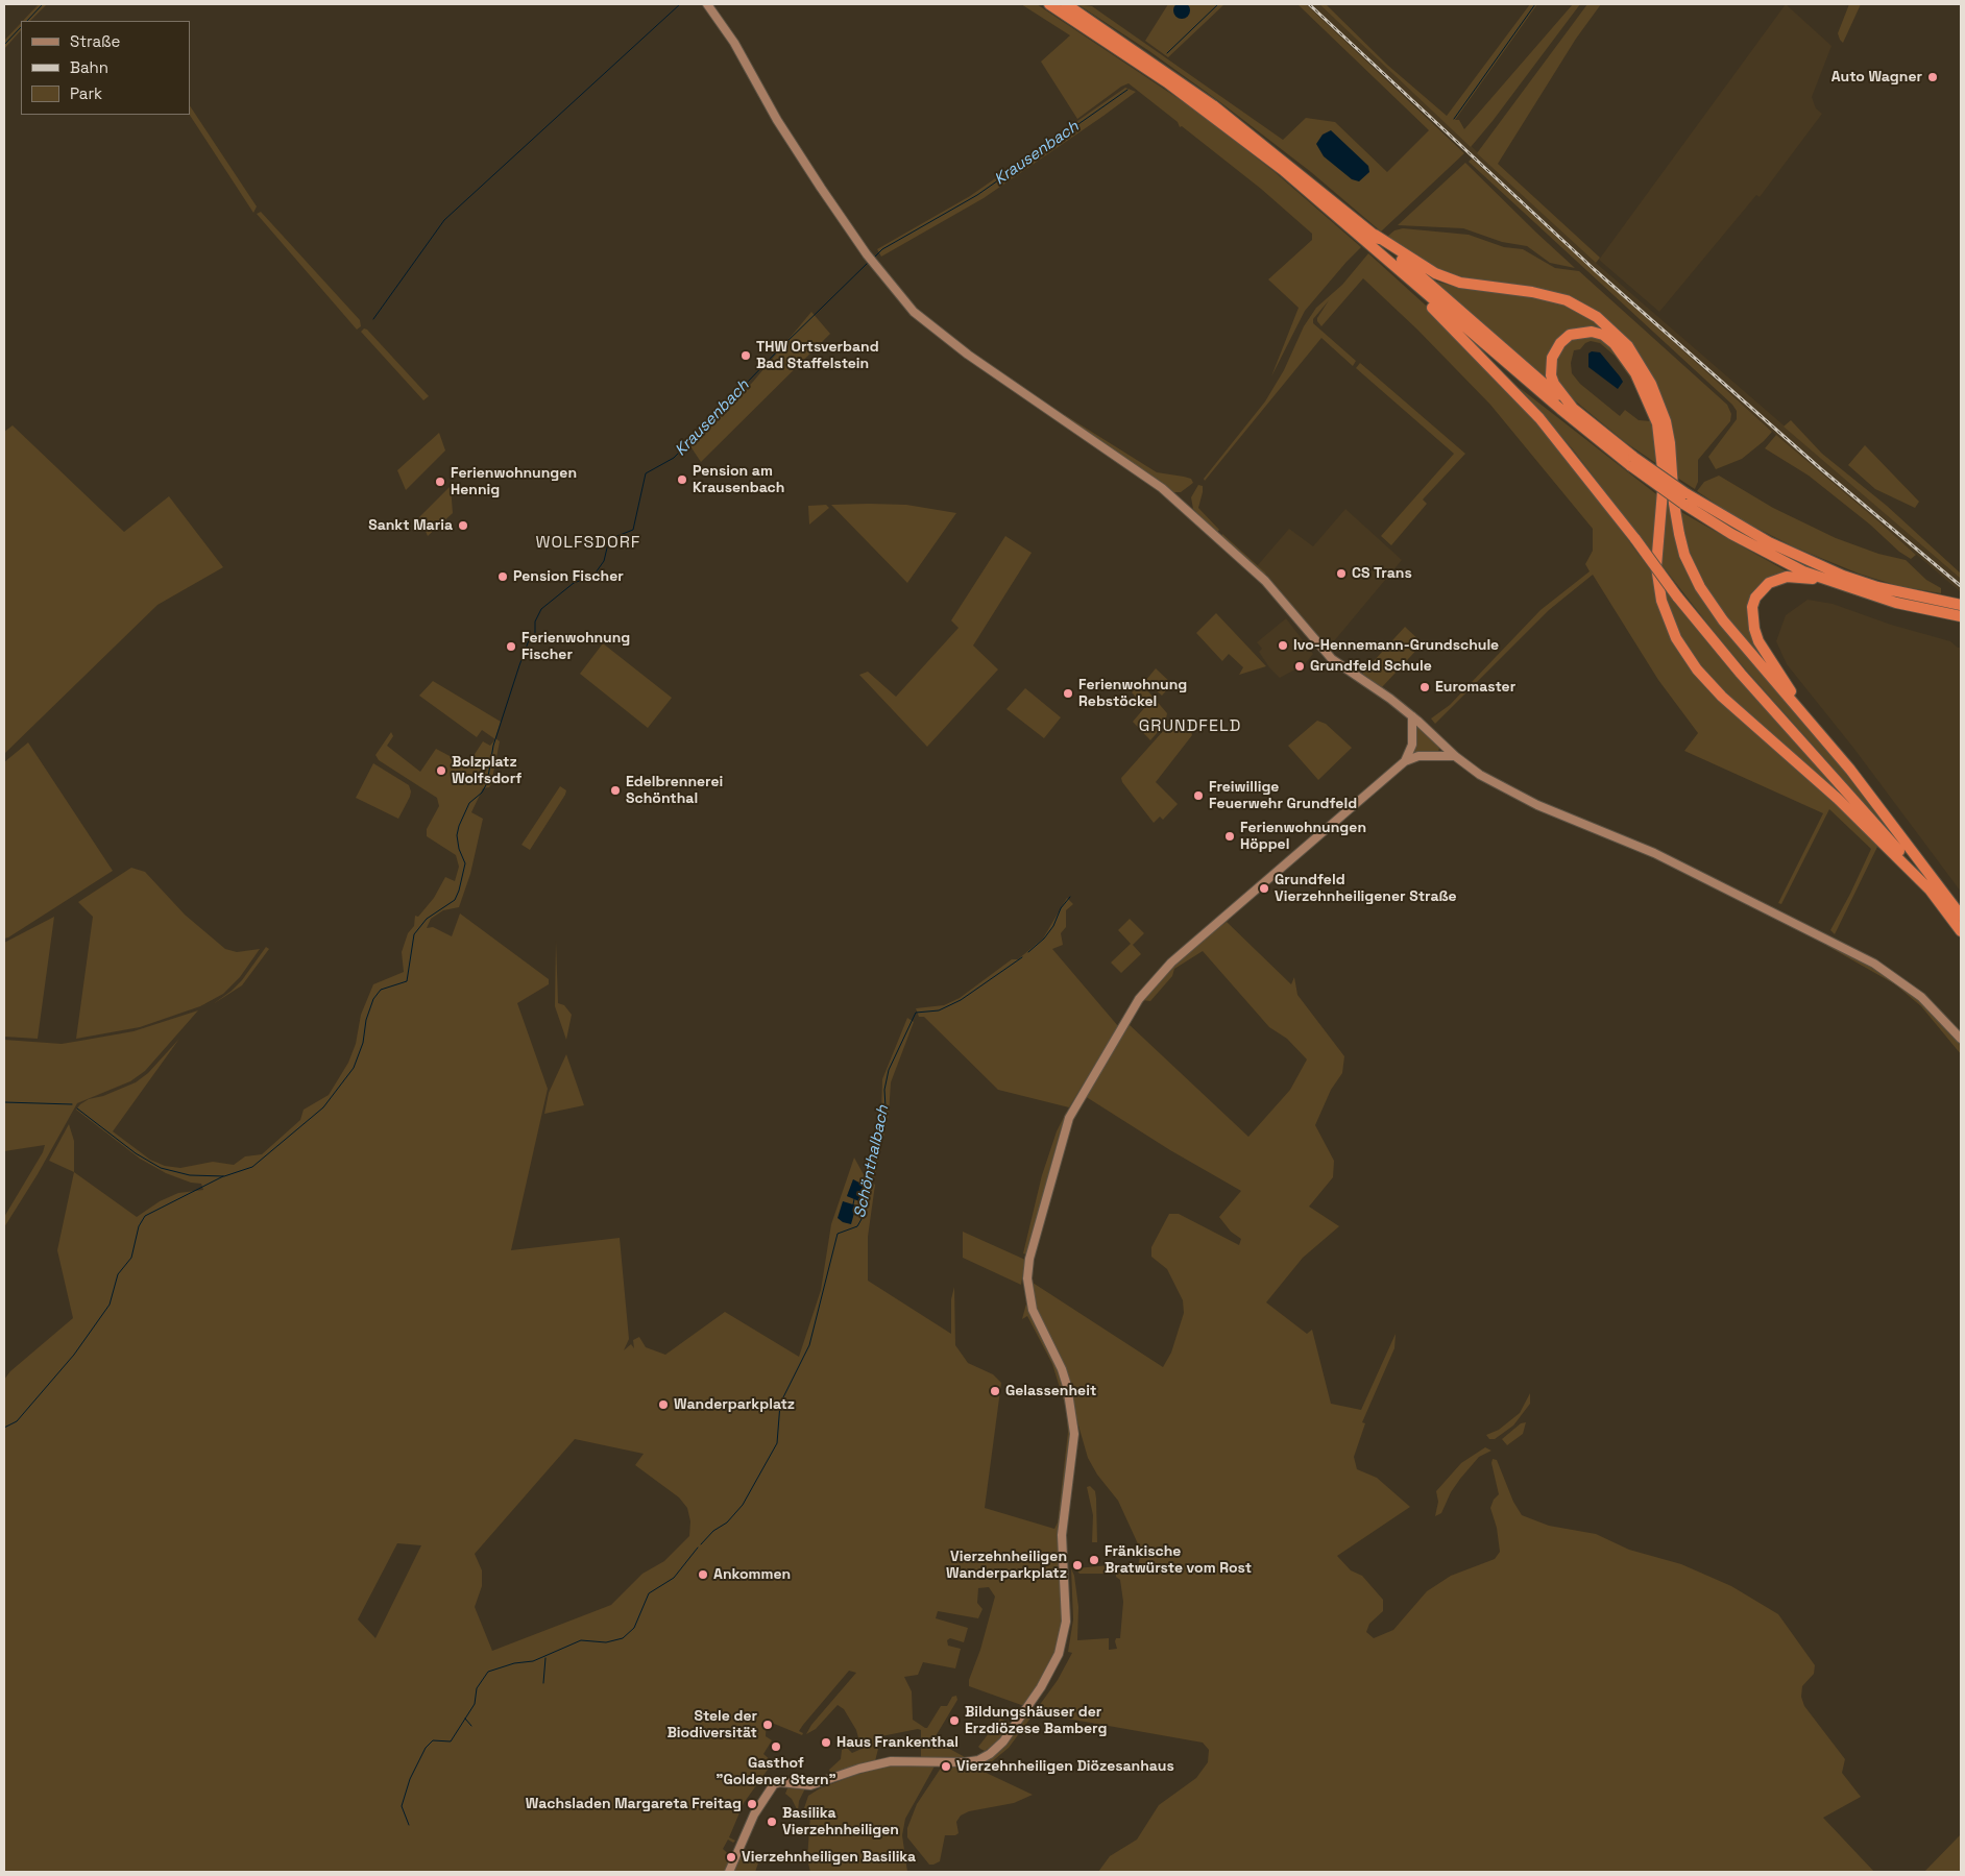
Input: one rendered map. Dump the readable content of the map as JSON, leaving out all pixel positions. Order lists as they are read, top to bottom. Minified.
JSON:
{"districts":["WOLFSDORF","GRUNDFELD"],"water":["Krausenbach","Schönthalbach"],"places":["Auto Wagner","THW Ortsverband Bad Staffelstein","Pension am Krausenbach","Ferienwohnungen Hennig","Sankt Maria","CS Trans","Pension Fischer","Ivo-Hennemann-Grundschule","Ferienwohnung Fischer","Grundfeld Schule","Euromaster","Ferienwohnung Rebstöckel","Bolzplatz Wolfsdorf","Edelbrennerei Schönthal","Freiwillige Feuerwehr Grundfeld","Ferienwohnungen Höppel","Grundfeld Vierzehnheiligener Straße","Gelassenheit","Wanderparkplatz","Fränkische Bratwürste vom Rost","Vierzehnheiligen Wanderparkplatz","Ankommen","Bildungshäuser der Erzdiözese Bamberg","Stele der Biodiversität","Haus Frankenthal","Gasthof \"Goldener Stern\"","Vierzehnheiligen Diözesanhaus","Wachsladen Margareta Freitag","Basilika Vierzehnheiligen","Vierzehnheiligen Basilika"],"legend":["Straße","Bahn","Park"]}
